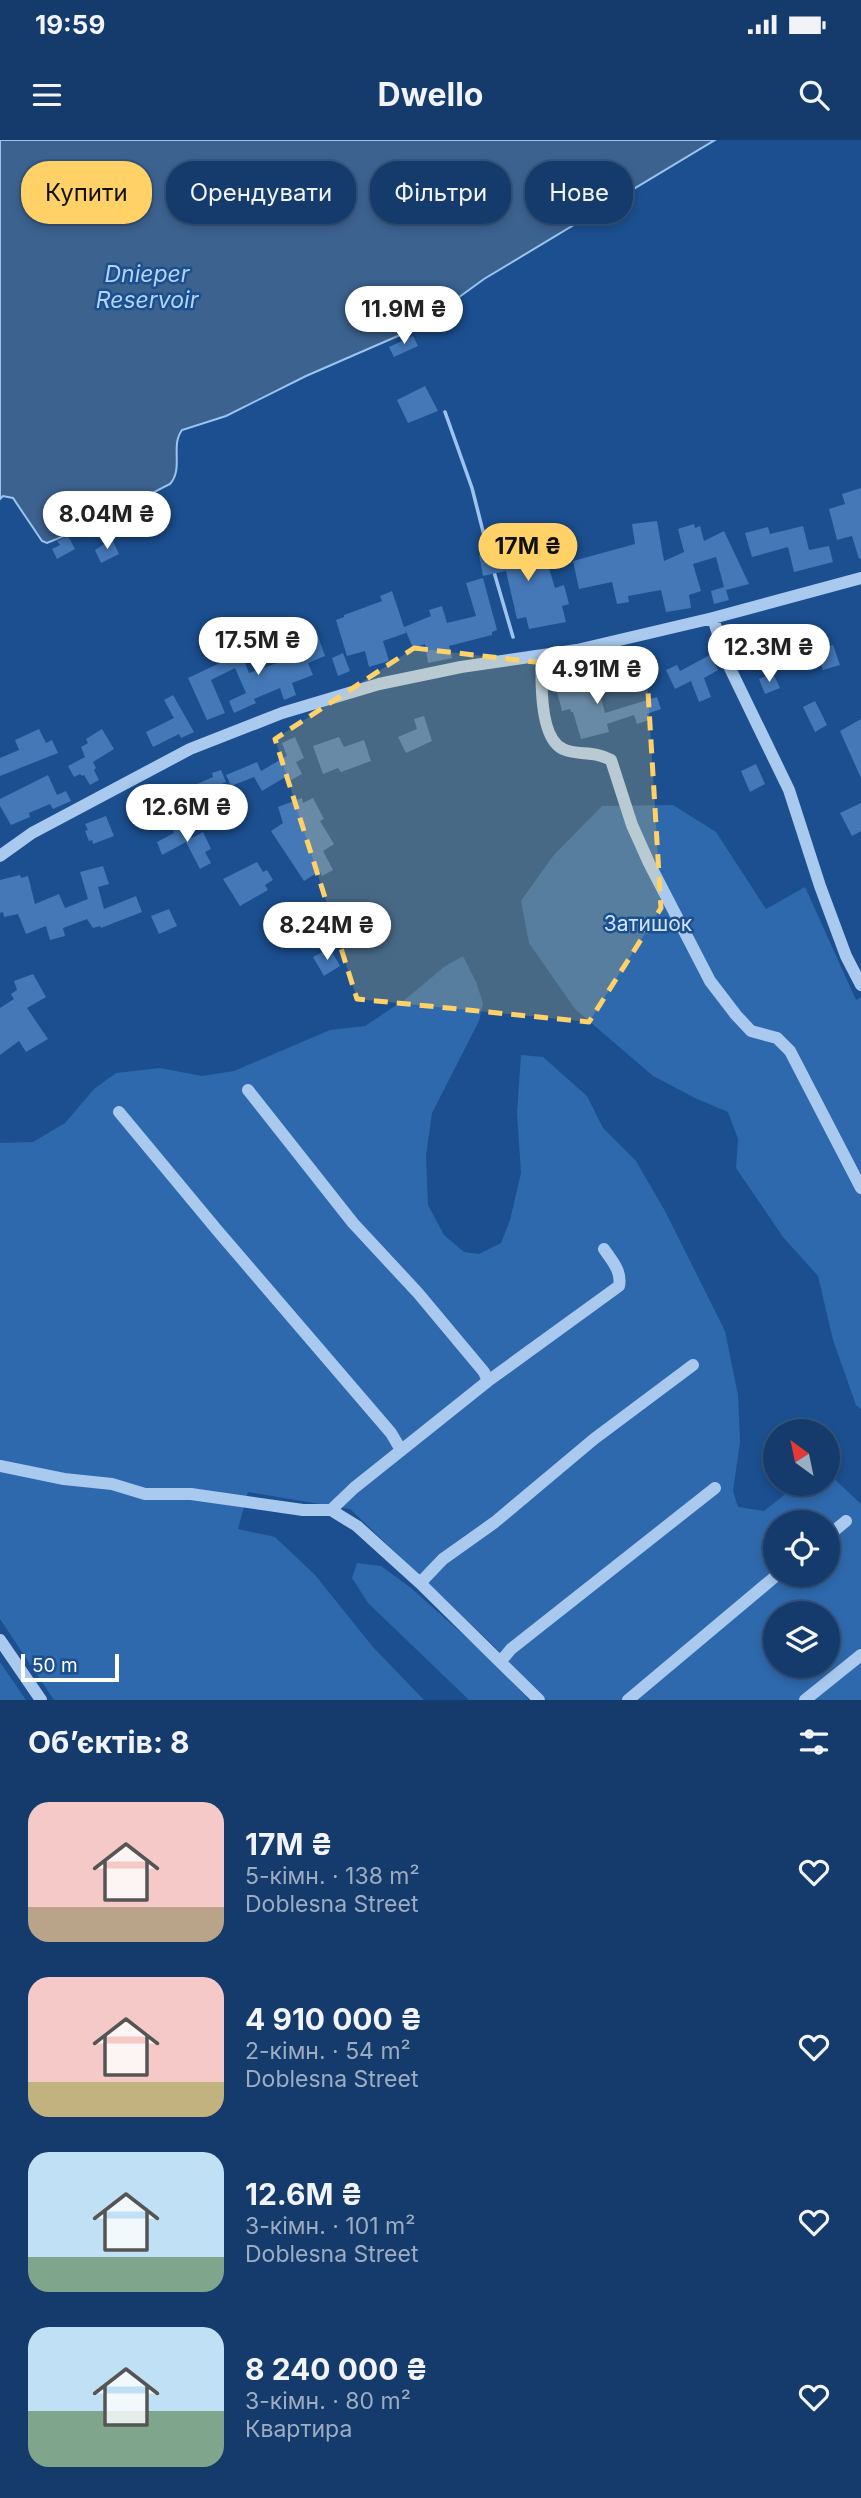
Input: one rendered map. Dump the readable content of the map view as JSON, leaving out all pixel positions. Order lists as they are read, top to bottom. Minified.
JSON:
{"water":["Dnieper Reservoir"],"parks":["Затишок"],"scale_bar":"50 m","north":"top left","page":{"status":"19:59","header":"Dwello","chip":["Купити","Орендувати","Фільтри","Нове"],"price":["11.9M ₴","8.04M ₴","17M ₴","17.5M ₴","12.3M ₴","4.91M ₴","12.6M ₴","8.24M ₴"],"scale":"50 m","heading":"Об’єктів: 8","list":[{"name":"17M ₴","note":"5-кімн. · 138 m² · Doblesna Street"},{"name":"4 910 000 ₴","note":"2-кімн. · 54 m² · Doblesna Street"},{"name":"12.6M ₴","note":"3-кімн. · 101 m² · Doblesna Street"},{"name":"8 240 000 ₴","note":"3-кімн. · 80 m² · Квартира"}]}}
